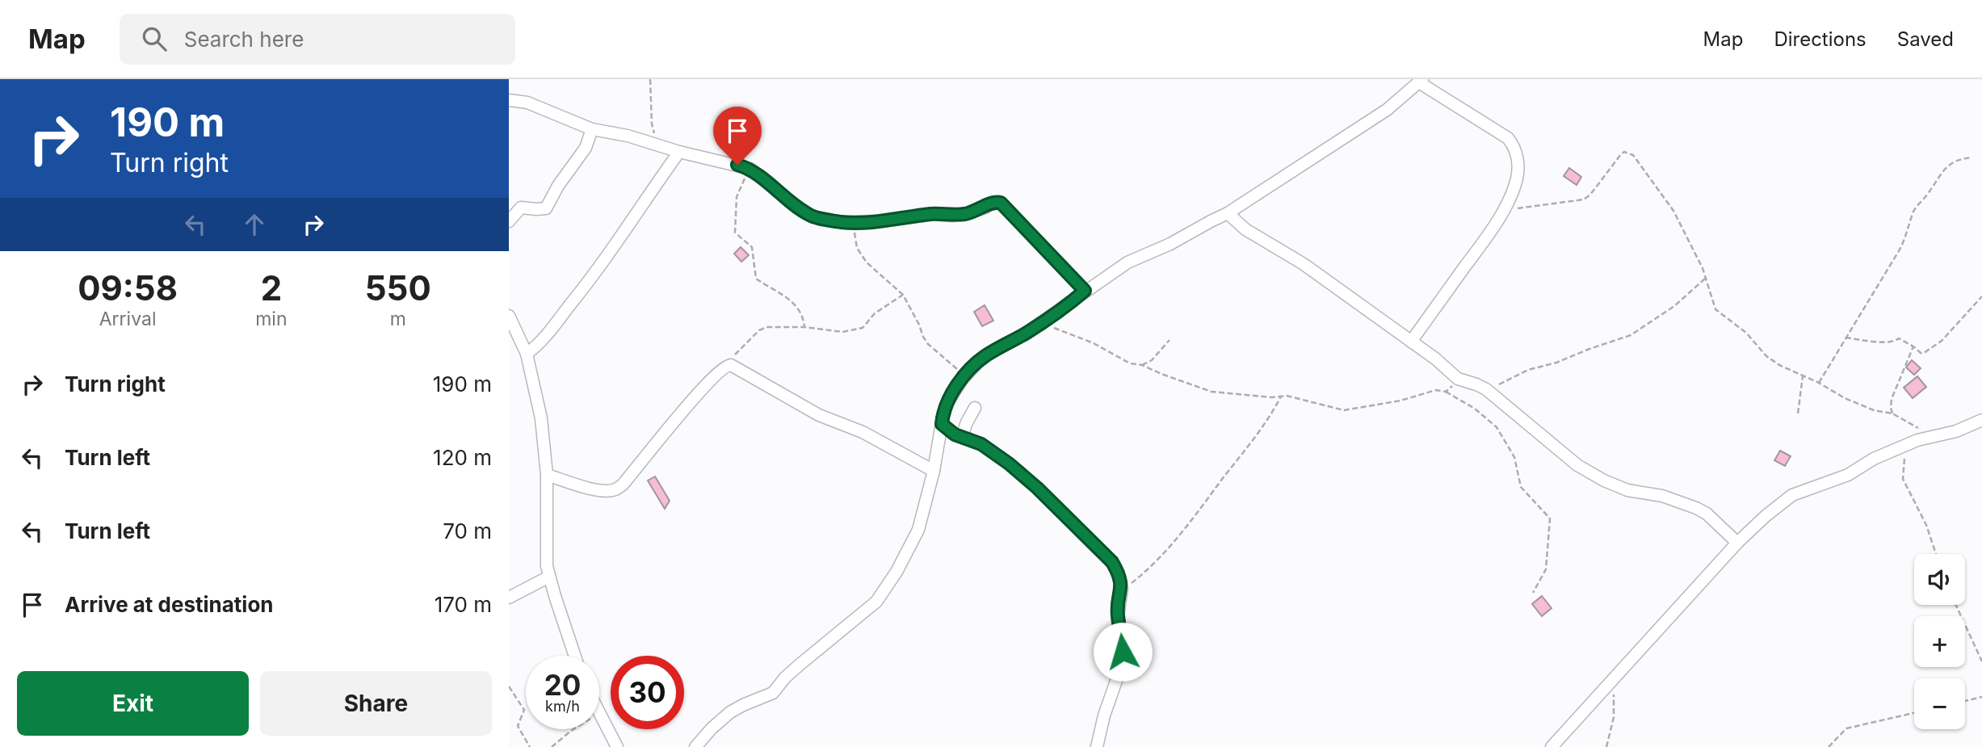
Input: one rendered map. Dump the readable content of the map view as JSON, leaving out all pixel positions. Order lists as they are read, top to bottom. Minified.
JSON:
{"page":{"header":"Map","search":"Search here","nav":["Map","Directions","Saved"],"turn":["190 m","Turn right"],"eta":["09:58","Arrival","2","min","550","m"],"list":[{"name":"Turn right","value":"190 m"},{"name":"Turn left","value":"120 m"},{"name":"Turn left","value":"70 m"},{"name":"Arrive at destination","value":"170 m"}],"map_buttons":["+","−"],"speed":"20 km/h","limit":"30","buttons":["Exit","Share"]}}
